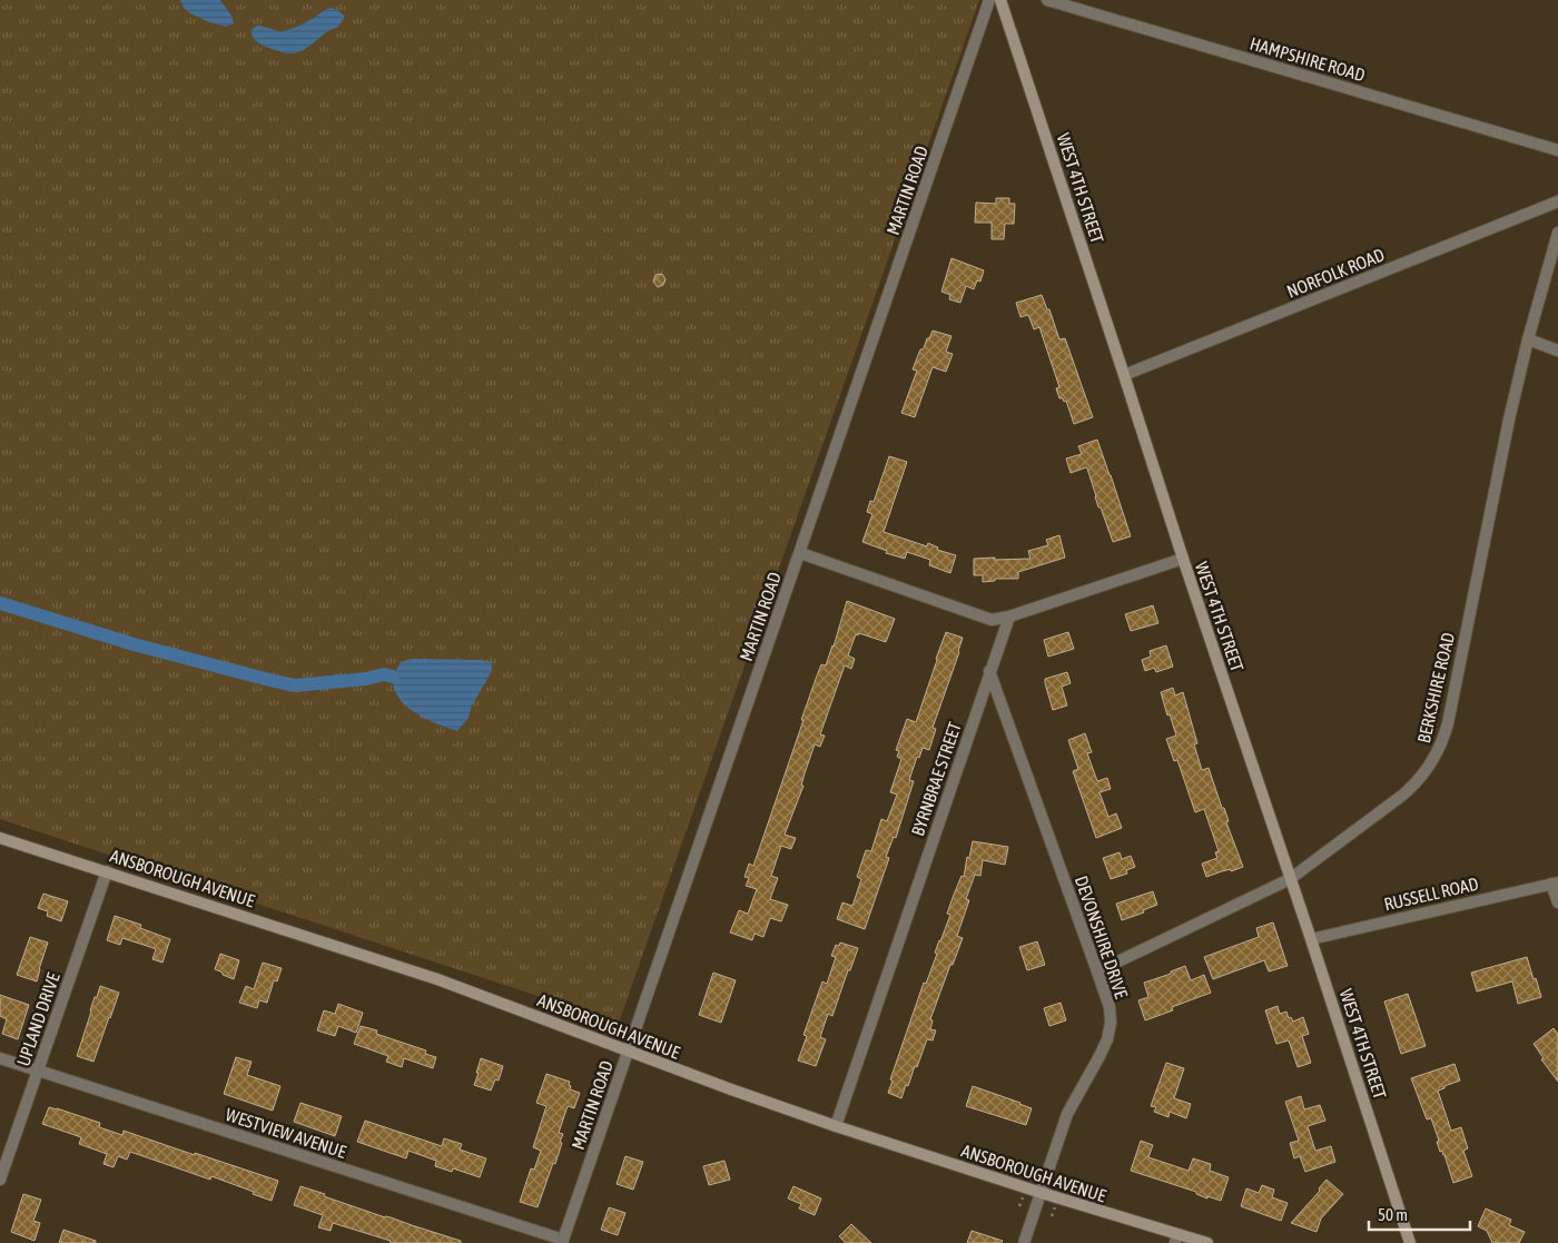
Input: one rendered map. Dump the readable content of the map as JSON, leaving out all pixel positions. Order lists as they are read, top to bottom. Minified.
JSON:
{"streets":{"main road":["WEST 4TH STREET","ANSBOROUGH AVENUE"],"street":["HAMPSHIRE ROAD","MARTIN ROAD","NORFOLK ROAD","BERKSHIRE ROAD","BYRNBRAE STREET","RUSSELL ROAD","DEVONSHIRE DRIVE","UPLAND DRIVE","WESTVIEW AVENUE"]},"crossings":[["WEST 4TH STREET","NORFOLK ROAD"],["WEST 4TH STREET","BERKSHIRE ROAD"],["WEST 4TH STREET","RUSSELL ROAD"],["MARTIN ROAD","ANSBOROUGH AVENUE"],["MARTIN ROAD","WESTVIEW AVENUE"],["BERKSHIRE ROAD","DEVONSHIRE DRIVE"],["BYRNBRAE STREET","ANSBOROUGH AVENUE"],["BYRNBRAE STREET","DEVONSHIRE DRIVE"],["ANSBOROUGH AVENUE","DEVONSHIRE DRIVE"],["ANSBOROUGH AVENUE","UPLAND DRIVE"],["UPLAND DRIVE","WESTVIEW AVENUE"]],"scale_bar":"50 m"}
